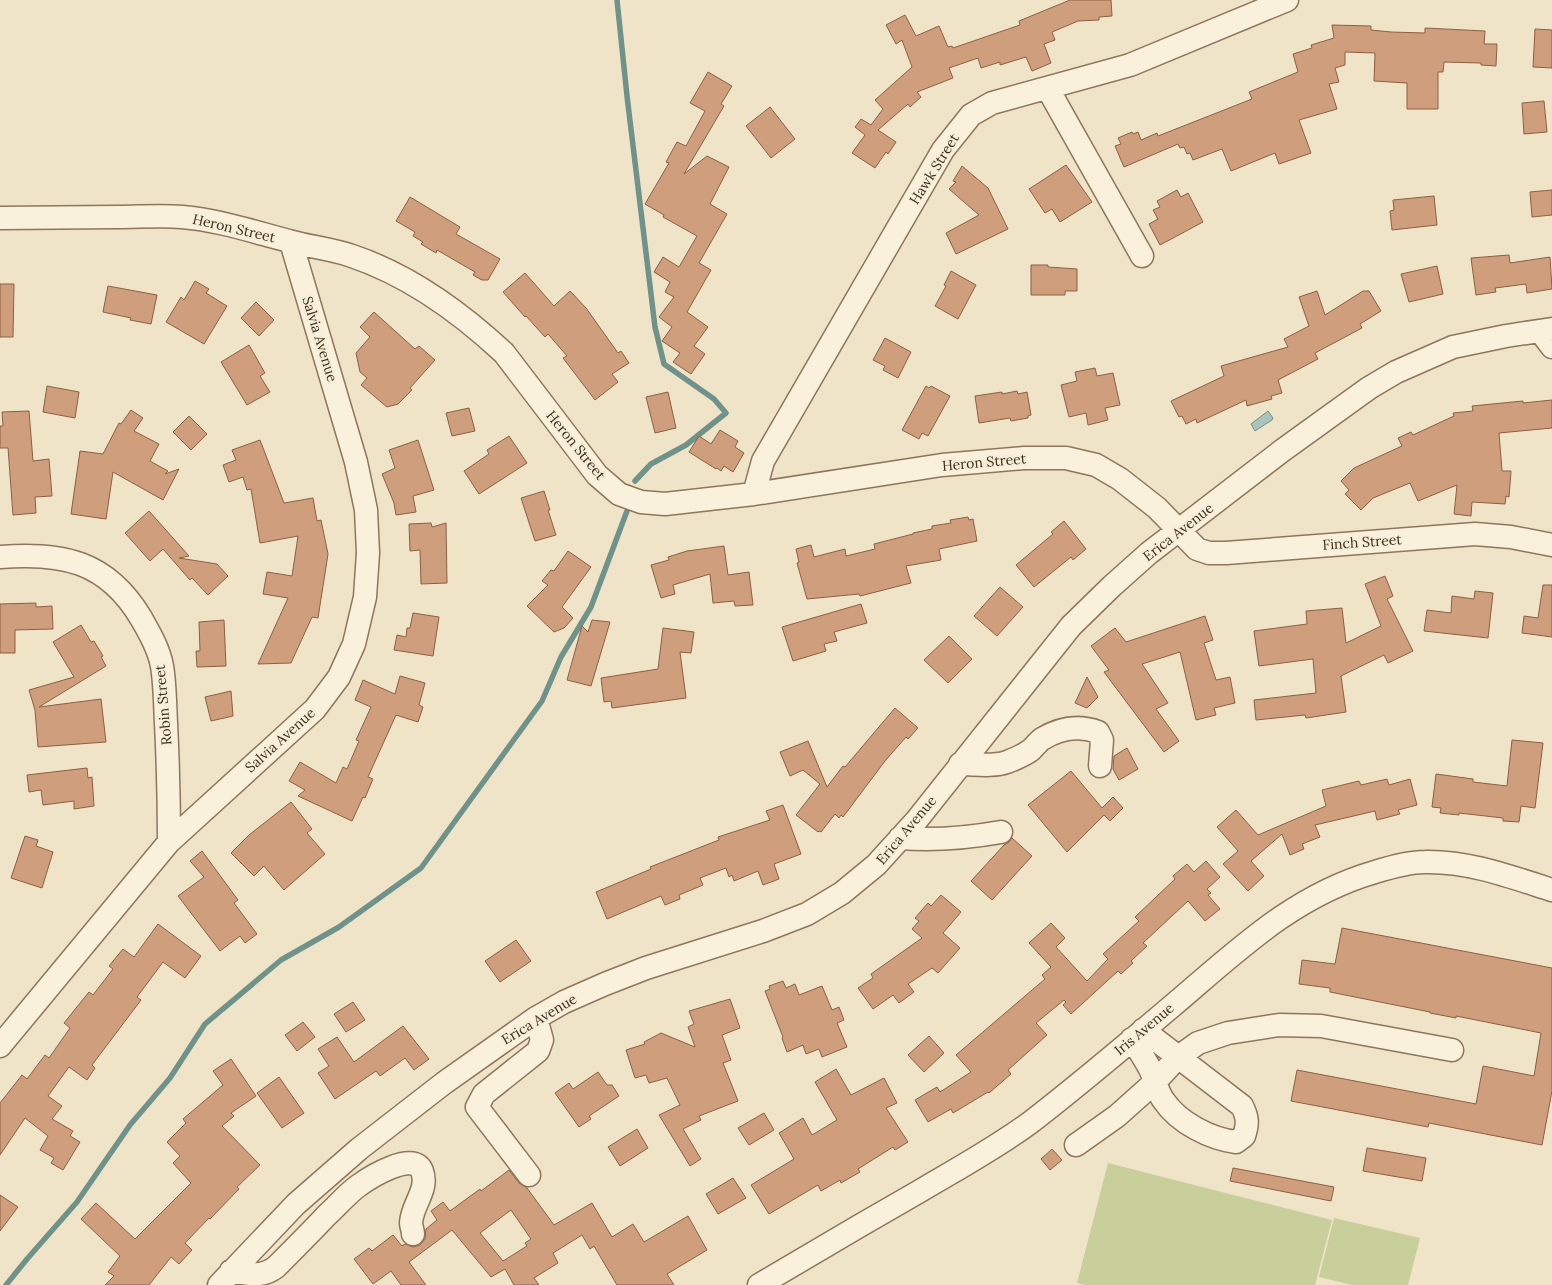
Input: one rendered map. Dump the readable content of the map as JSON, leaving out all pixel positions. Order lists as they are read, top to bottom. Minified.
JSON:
{"streets":{"street":["Hawk Street","Heron Street","Salvia Avenue","Erica Avenue","Finch Street","Robin Street","Iris Avenue"]},"crossings":[["Hawk Street","Heron Street"],["Heron Street","Salvia Avenue"],["Heron Street","Erica Avenue"],["Heron Street","Finch Street"],["Salvia Avenue","Robin Street"],["Erica Avenue","Finch Street"]]}
